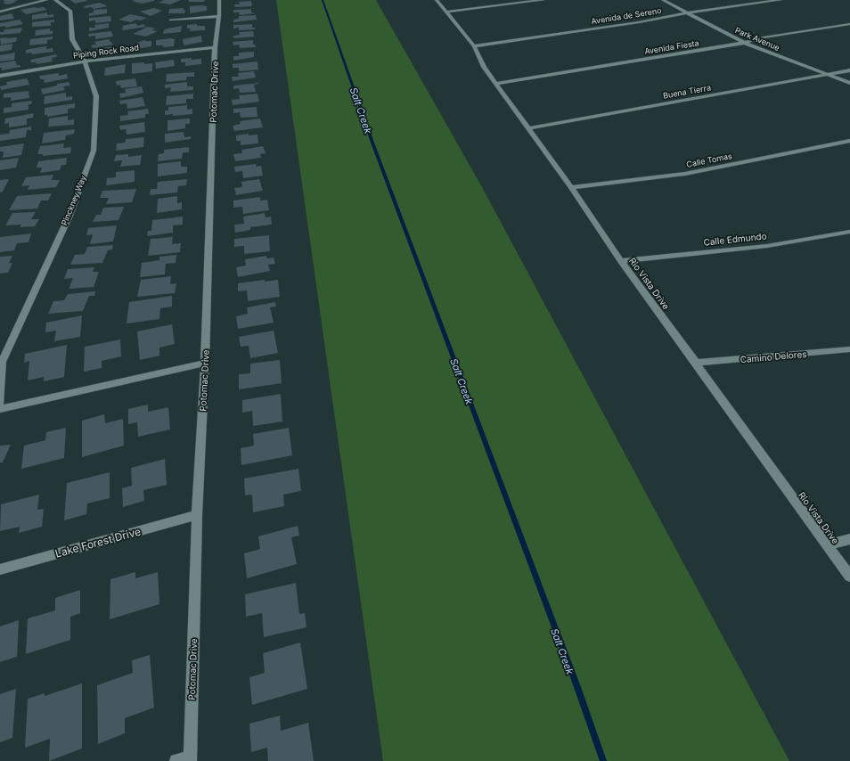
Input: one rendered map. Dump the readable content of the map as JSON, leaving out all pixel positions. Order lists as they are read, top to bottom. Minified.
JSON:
{"streets":{"street":["Avenida de Sereno","Park Avenue","Avenida Fiesta","Piping Rock Road","Potomac Drive","Buena Tierra","Calle Tomas","Pinckney Way","Calle Edmundo","Rio Vista Drive","Camino Delores","Lake Forest Drive"]},"crossings":[["Avenida de Sereno","Park Avenue"],["Avenida de Sereno","Rio Vista Drive"],["Park Avenue","Avenida Fiesta"],["Park Avenue","Buena Tierra"],["Avenida Fiesta","Rio Vista Drive"],["Piping Rock Road","Potomac Drive"],["Piping Rock Road","Pinckney Way"],["Potomac Drive","Lake Forest Drive"],["Buena Tierra","Rio Vista Drive"],["Calle Tomas","Rio Vista Drive"],["Calle Edmundo","Rio Vista Drive"],["Rio Vista Drive","Camino Delores"]],"water":["Salt Creek"]}
